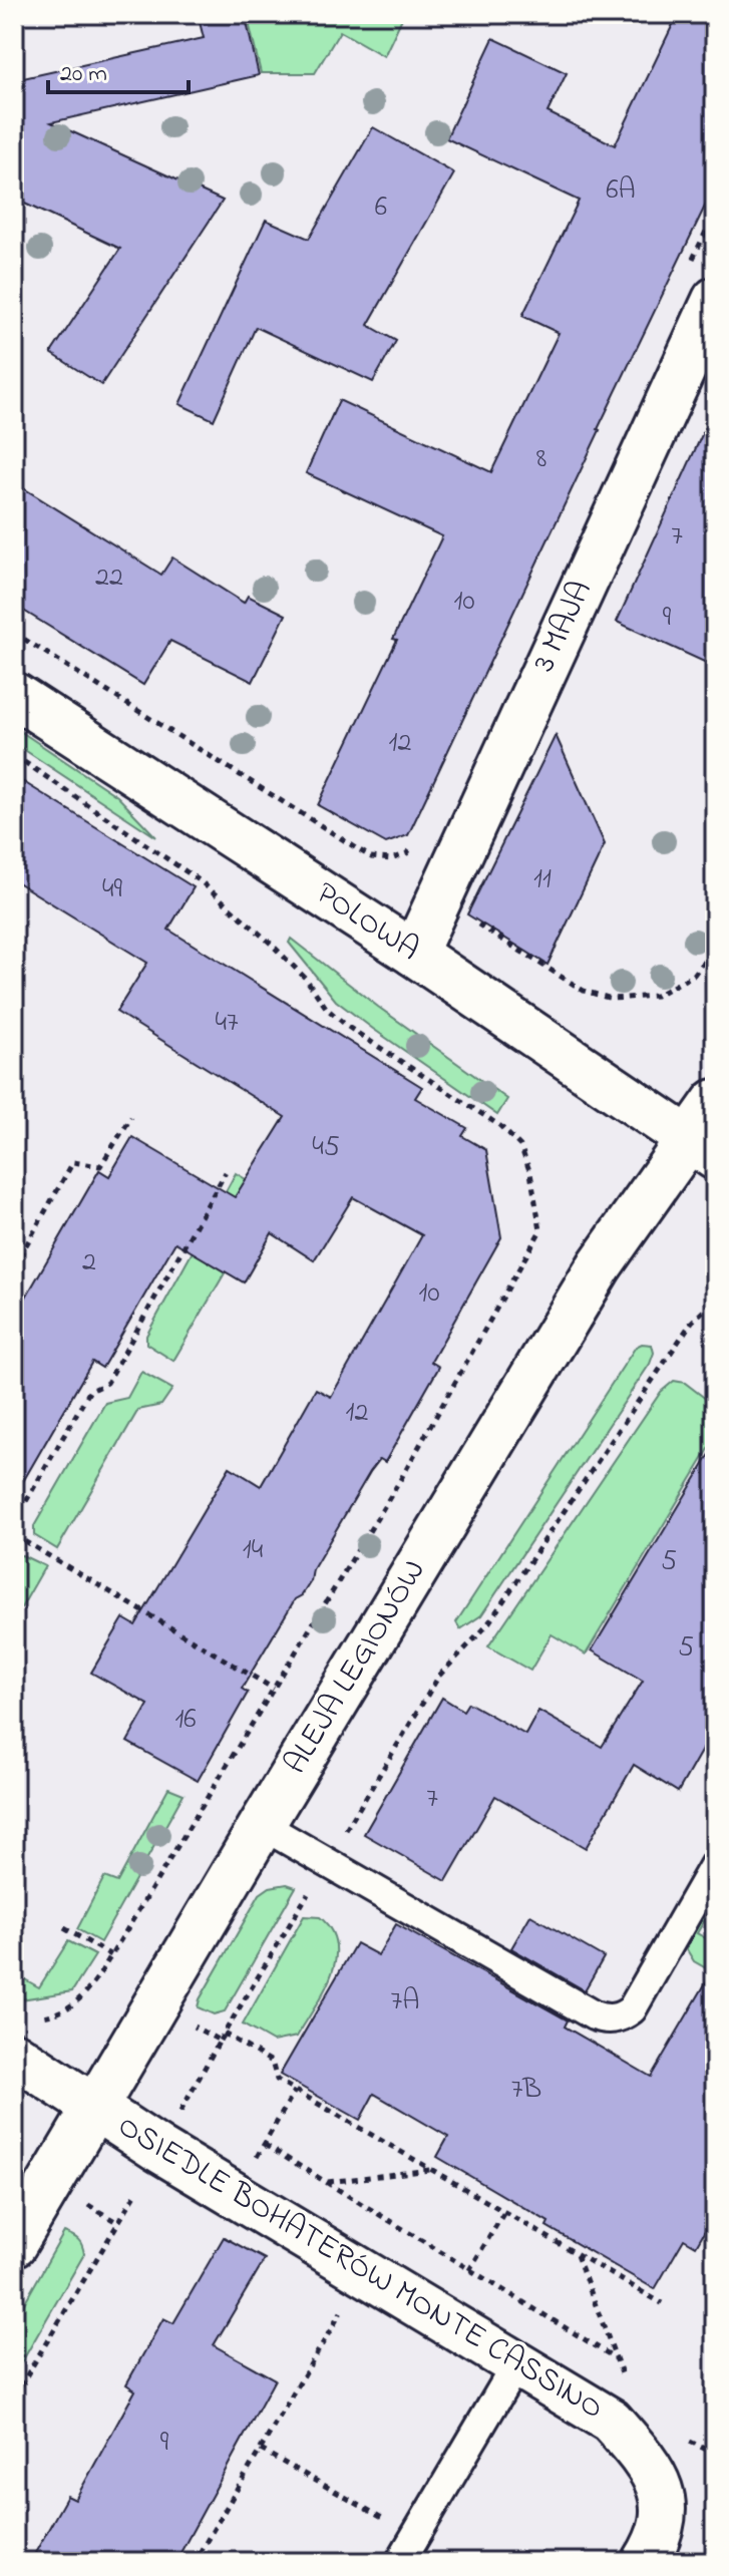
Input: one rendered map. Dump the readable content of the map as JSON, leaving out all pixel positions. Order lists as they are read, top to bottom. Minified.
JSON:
{"streets":{"street":["3 MAJA","POLOWA","ALEJA LEGIONÓW","OSIEDLE BOHATERÓW MONTE CASSINO"]},"crossings":[["3 MAJA","POLOWA"],["POLOWA","ALEJA LEGIONÓW"],["ALEJA LEGIONÓW","OSIEDLE BOHATERÓW MONTE CASSINO"]],"house_numbers":["6A","6","8","7","22","10","9","12","11","49","47","45","2","10","12","14","5","5","16","7","7A","7B","9"],"scale_bar":"20 m"}
